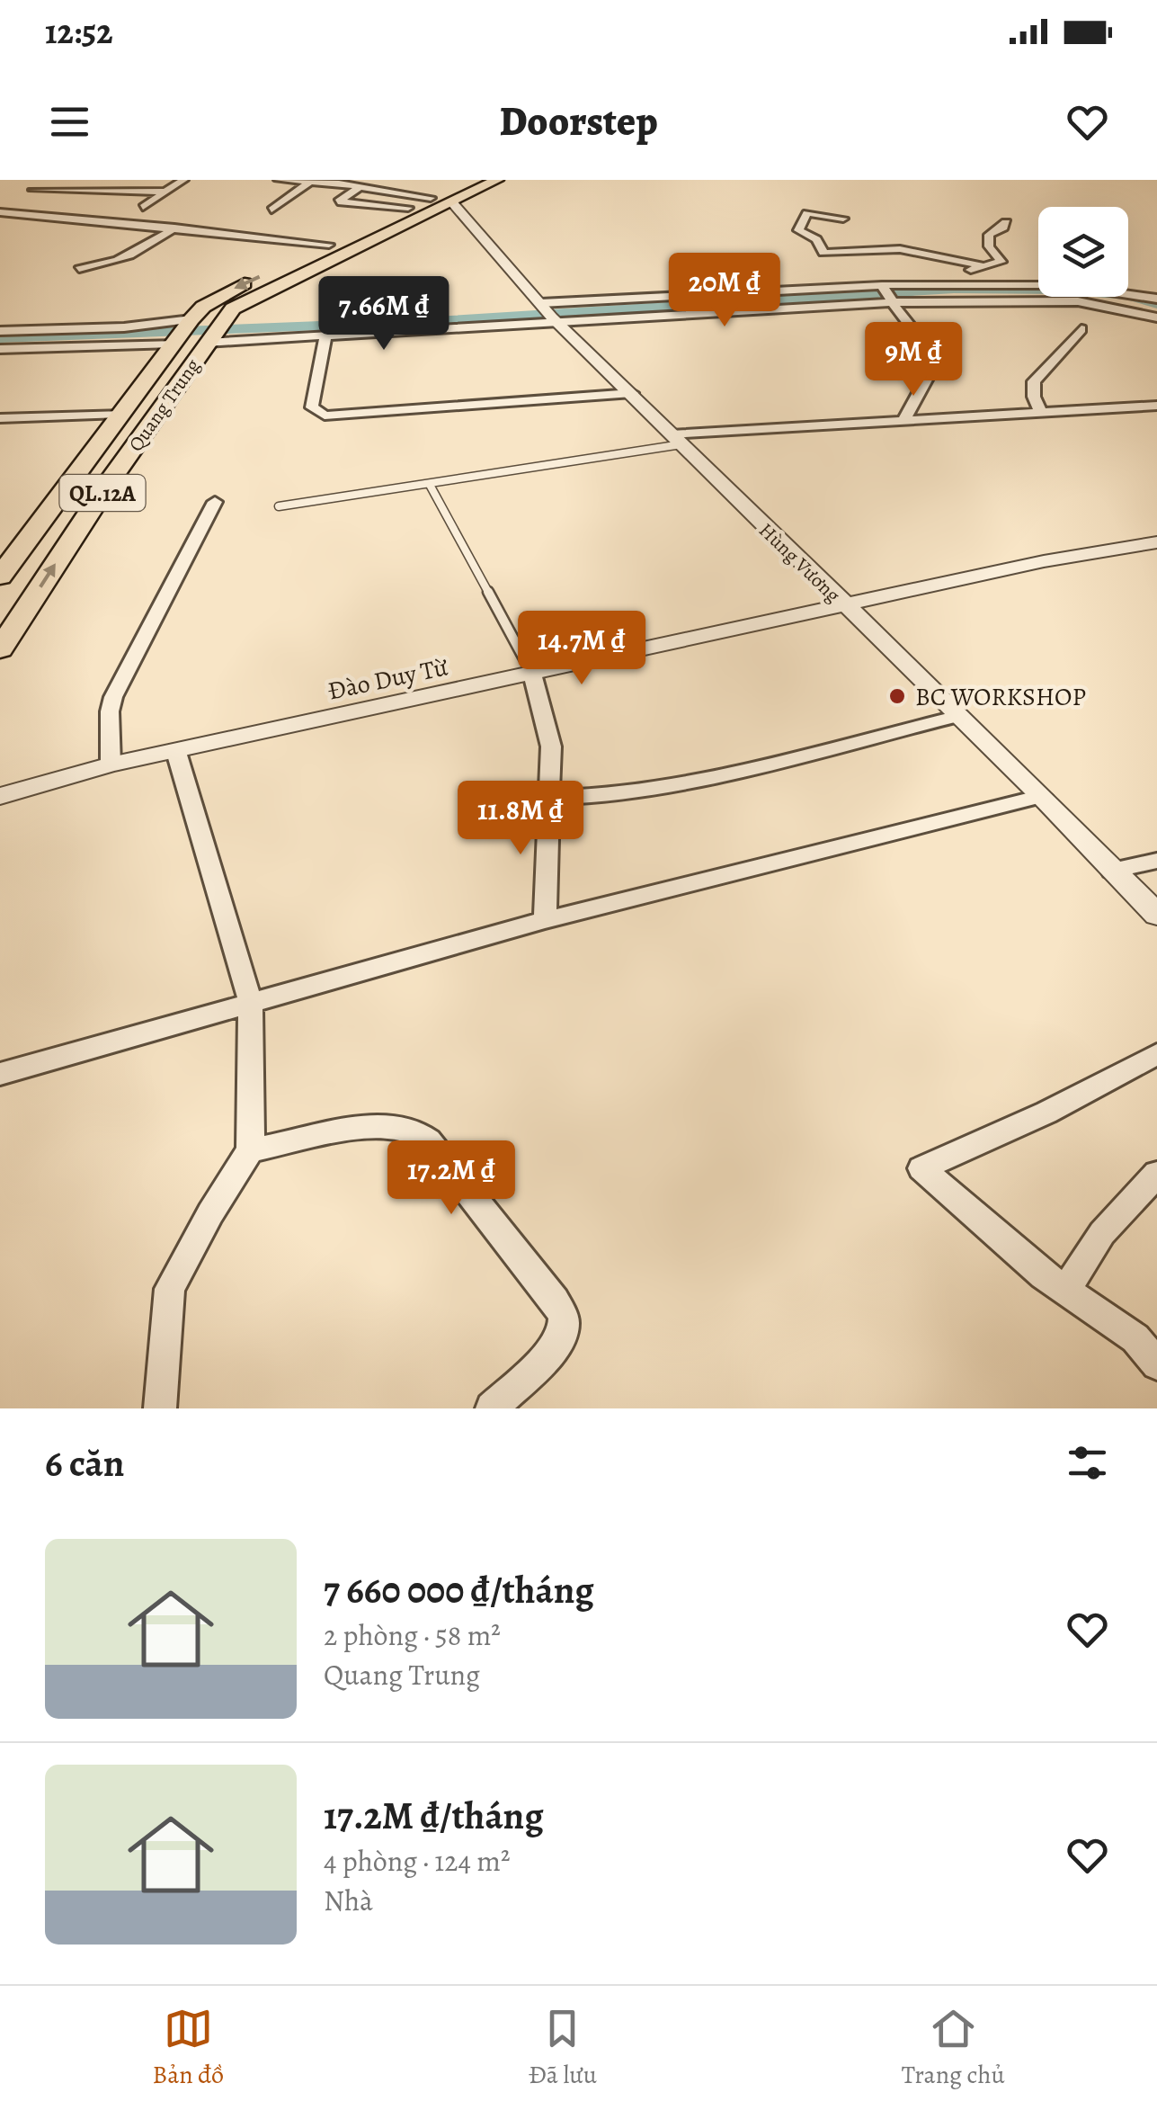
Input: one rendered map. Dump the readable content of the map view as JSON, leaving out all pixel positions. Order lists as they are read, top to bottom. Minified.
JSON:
{"streets":{"highway":["Quang Trung","QL.12A"],"street":["Hùng Vương","Đào Duy Từ"]},"crossings":[["Quang Trung","Hùng Vương"],["Hùng Vương","Đào Duy Từ"]],"places":["BC WORKSHOP"],"page":{"status":"12:52","header":"Doorstep","price":["20M ₫","7.66M ₫","9M ₫","14.7M ₫","11.8M ₫","17.2M ₫"],"heading":"6 căn","list":[{"name":"7 660 000 ₫/tháng","note":"2 phòng · 58 m² · Quang Trung"},{"name":"17.2M ₫/tháng","note":"4 phòng · 124 m² · Nhà"}],"tabs":["Bản đồ","Đã lưu","Trang chủ"]}}
